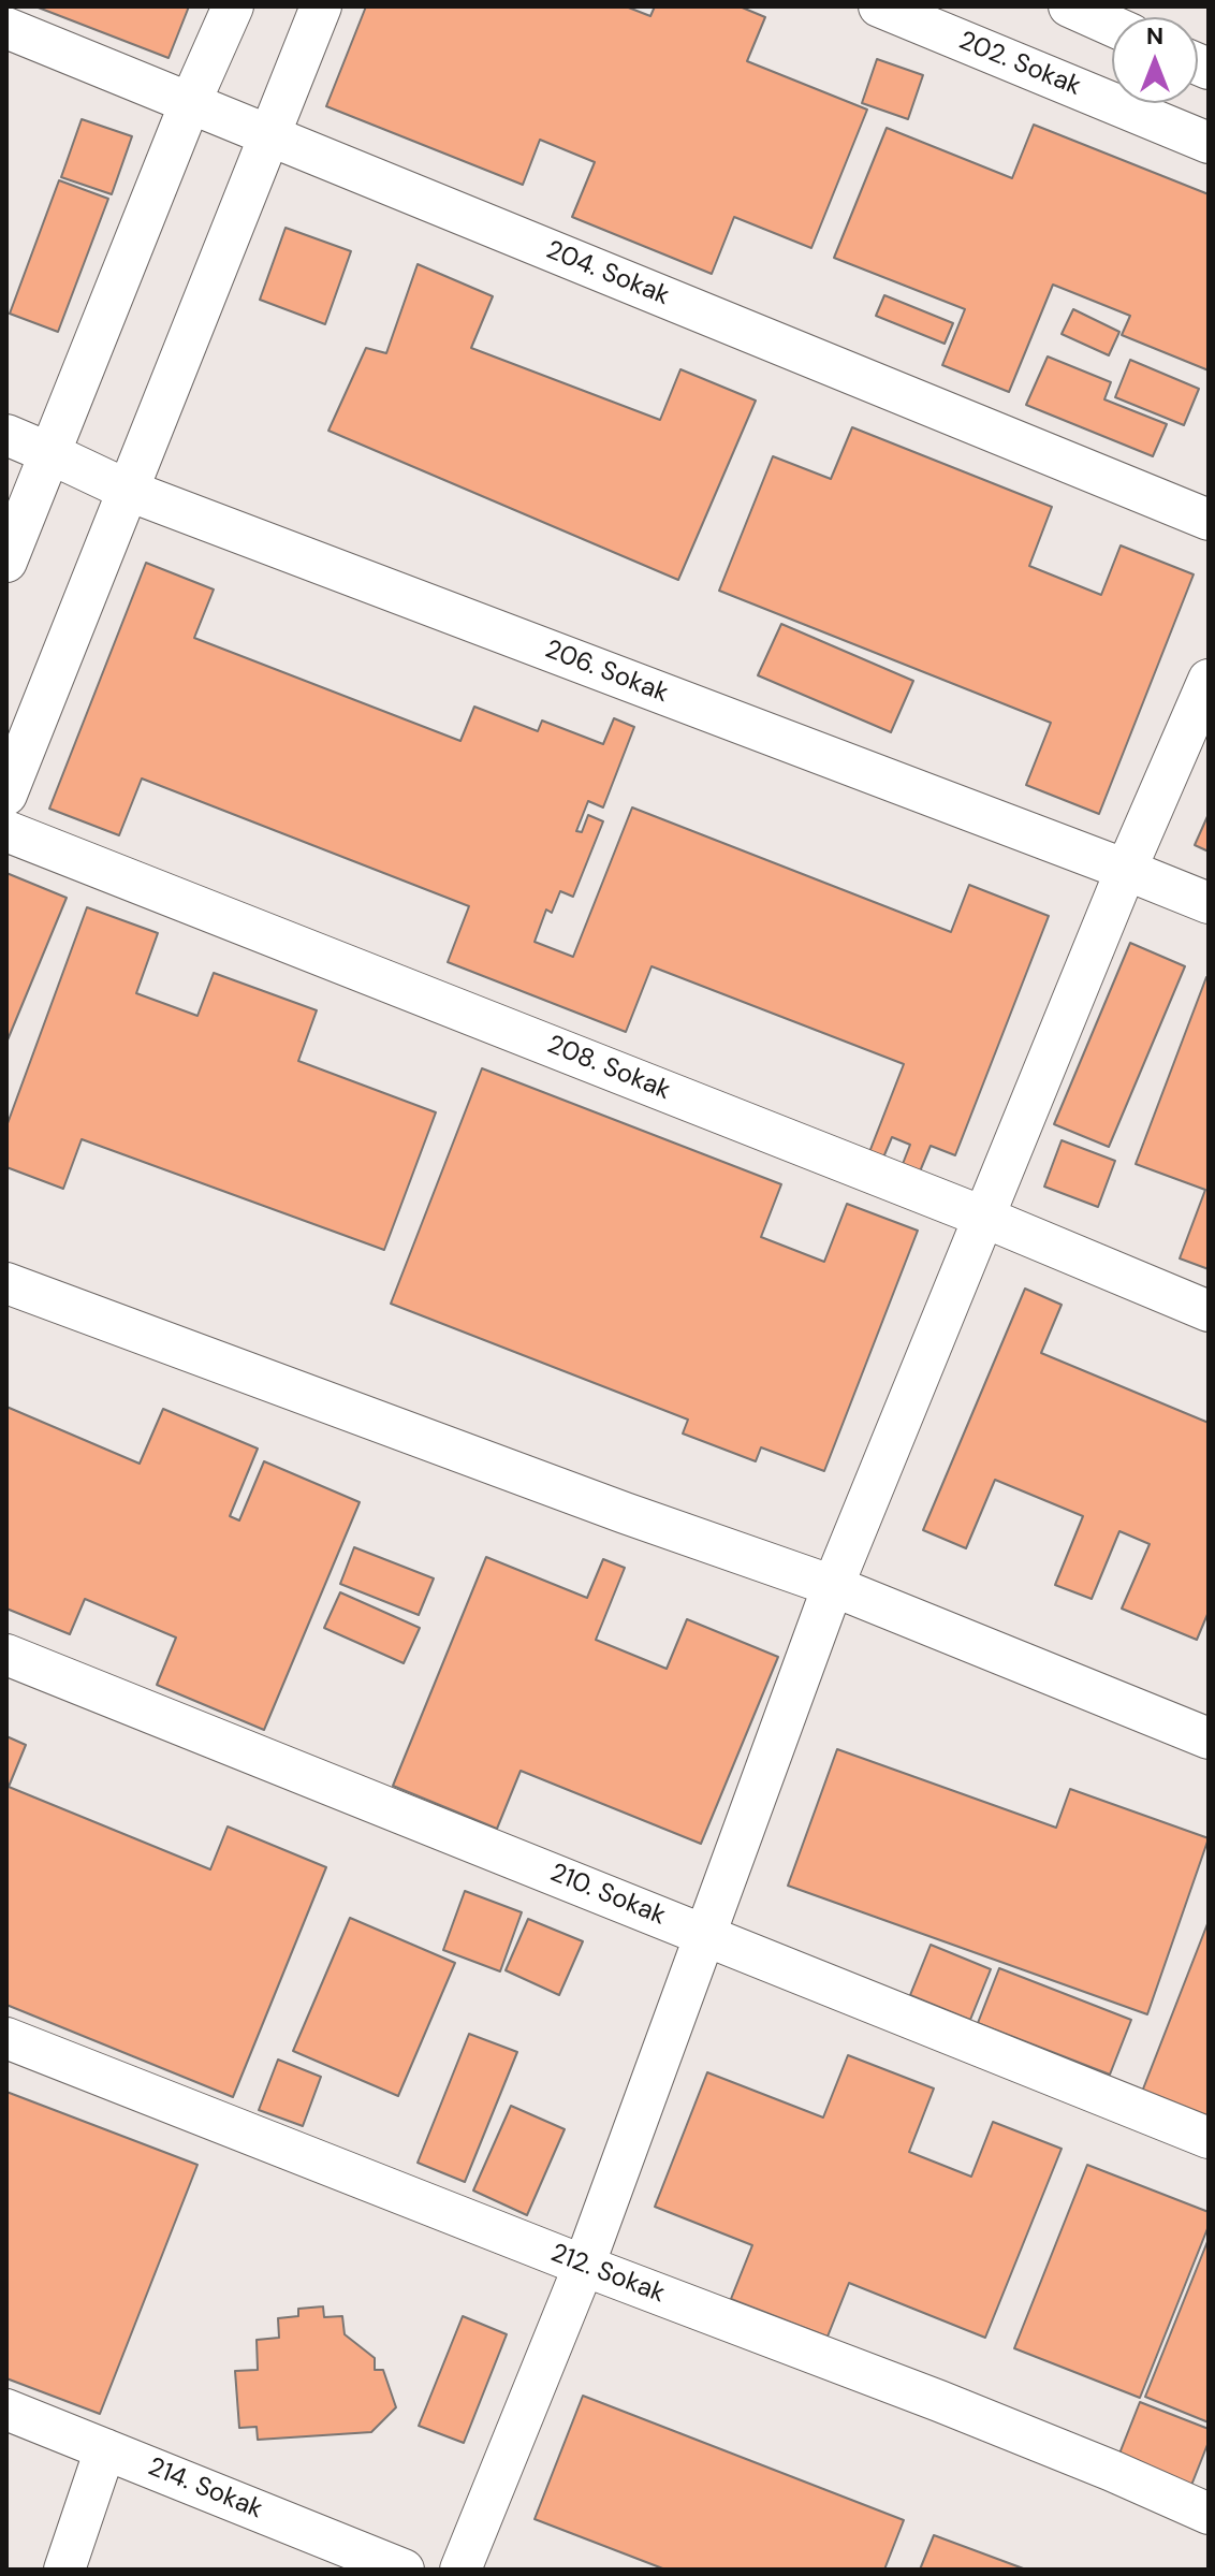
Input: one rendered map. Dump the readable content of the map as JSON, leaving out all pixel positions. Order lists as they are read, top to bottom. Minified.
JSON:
{"streets":{"street":["202. Sokak","204. Sokak","206. Sokak","208. Sokak","210. Sokak","212. Sokak","214. Sokak"]},"north":"top"}
